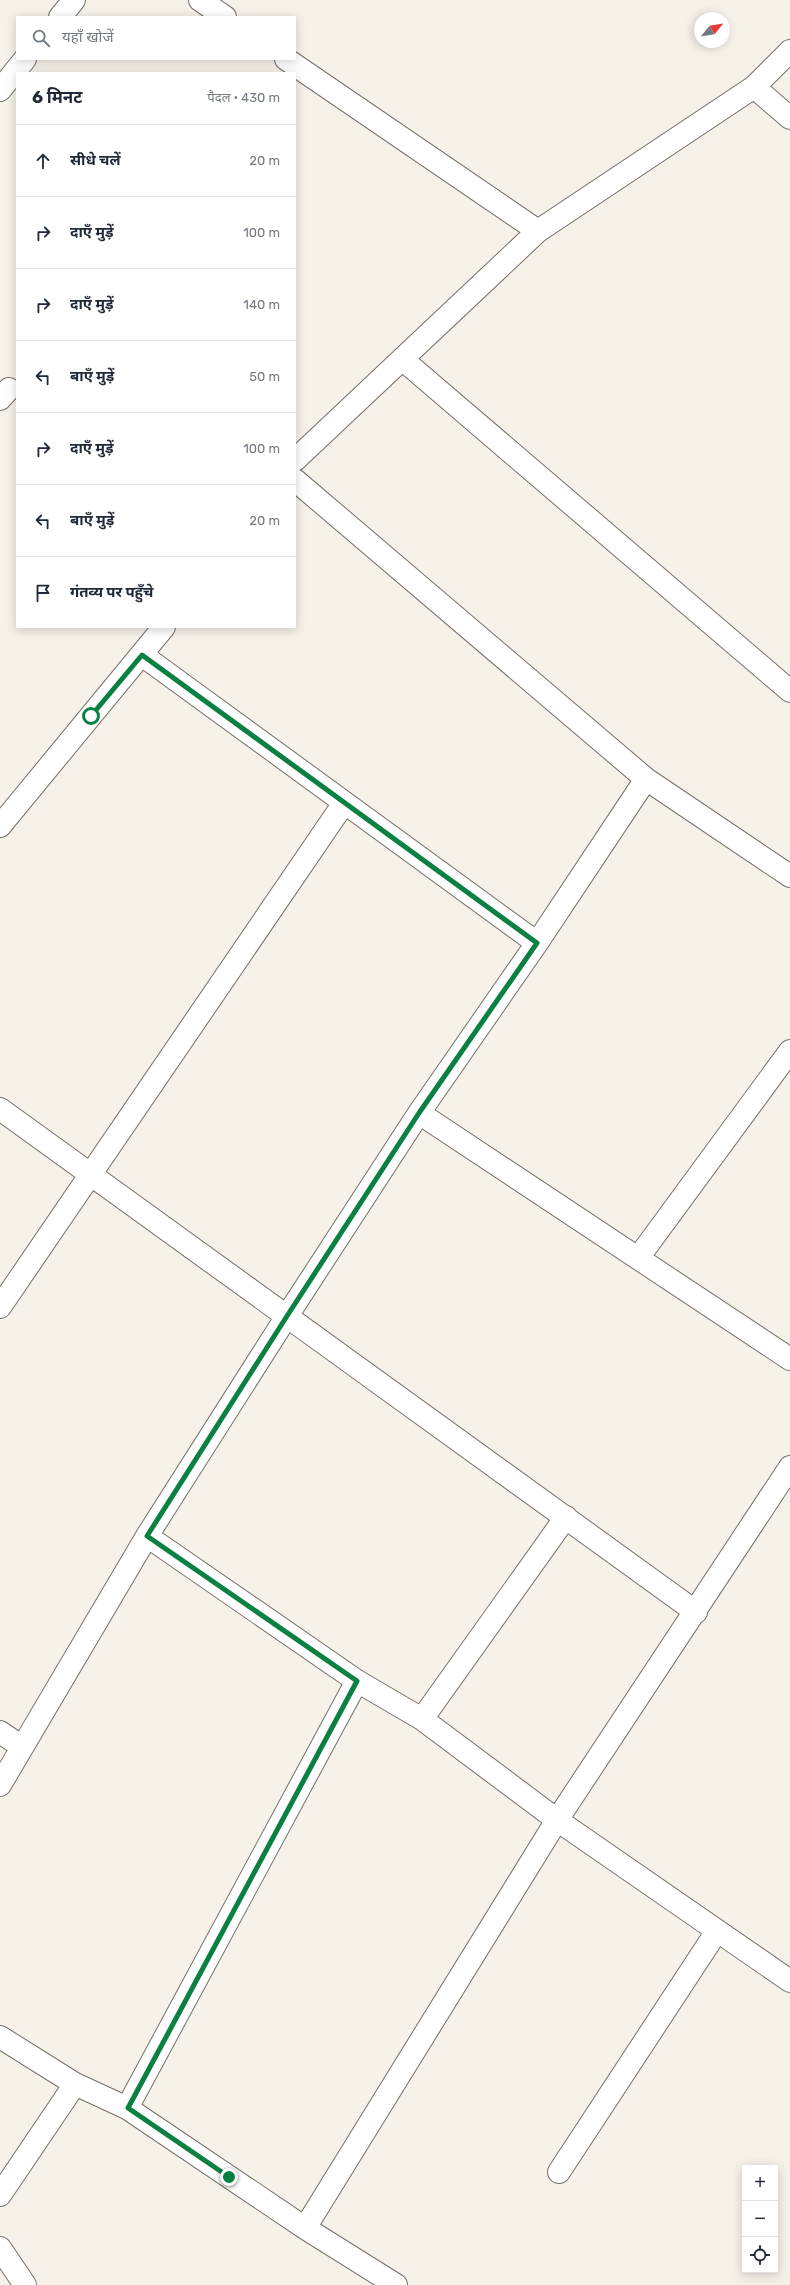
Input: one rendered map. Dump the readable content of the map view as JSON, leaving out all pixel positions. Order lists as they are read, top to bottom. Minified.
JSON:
{"north":"top right","page":{"search":"यहाँ खोजें","heading":["6 मिनट","पैदल · 430 m"],"list":[["सीधे चलें","20 m"],["दाएँ मुड़ें","100 m"],["दाएँ मुड़ें","140 m"],["बाएँ मुड़ें","50 m"],["दाएँ मुड़ें","100 m"],["बाएँ मुड़ें","20 m"],"गंतव्य पर पहुँचे"],"map_buttons":["+","−"]}}
